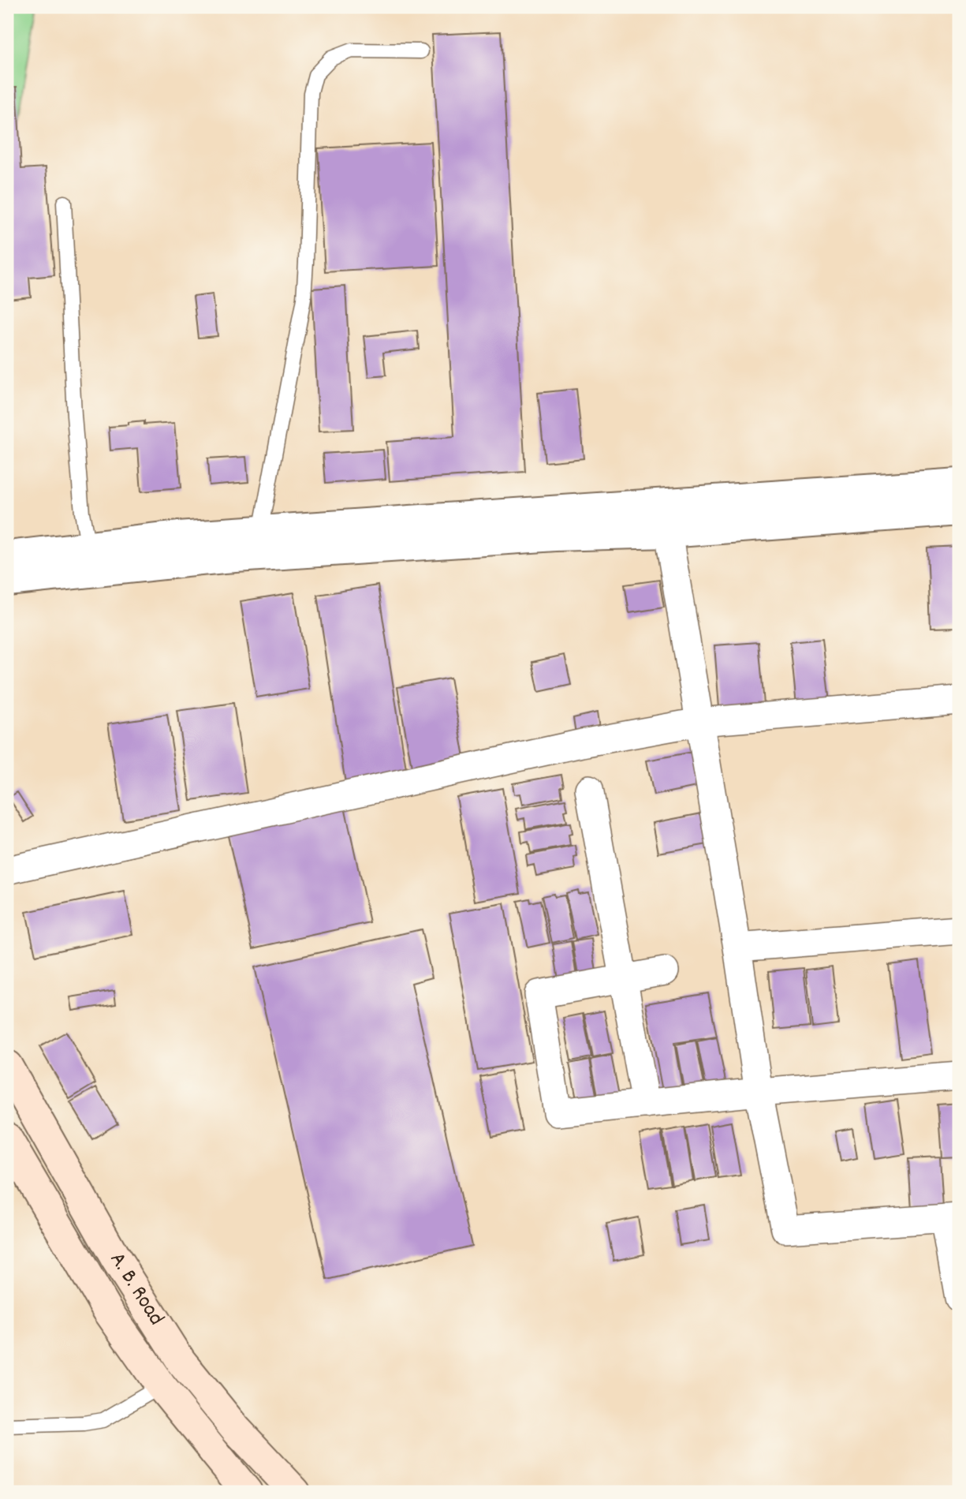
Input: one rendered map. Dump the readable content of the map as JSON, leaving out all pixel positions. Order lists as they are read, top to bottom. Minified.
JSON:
{"streets":{"main road":["A. B. Road"]}}
